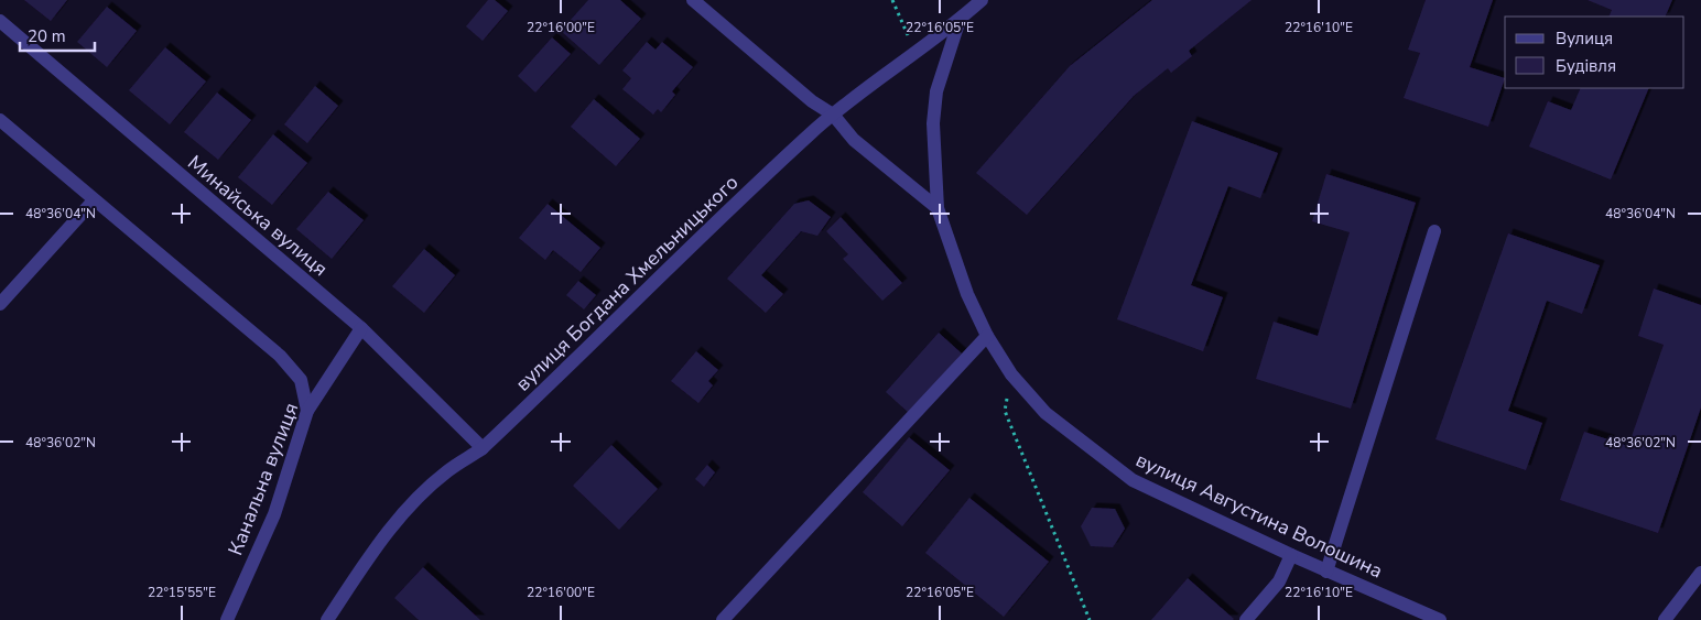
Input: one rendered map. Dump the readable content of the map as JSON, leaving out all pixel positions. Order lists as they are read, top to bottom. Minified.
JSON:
{"streets":{"street":["Минайська вулиця","вулиця Богдана Хмельницького","Канальна вулиця","вулиця Августина Волошина"]},"crossings":[["Минайська вулиця","вулиця Богдана Хмельницького"],["Минайська вулиця","Канальна вулиця"],["вулиця Богдана Хмельницького","вулиця Августина Волошина"]],"legend":["Вулиця","Будівля"],"scale_bar":"20 m","coordinates":["22°16'00\"E","22°16'05\"E","22°16'10\"E","48°36'04\"N","48°36'02\"N","22°15'55\"E"]}
